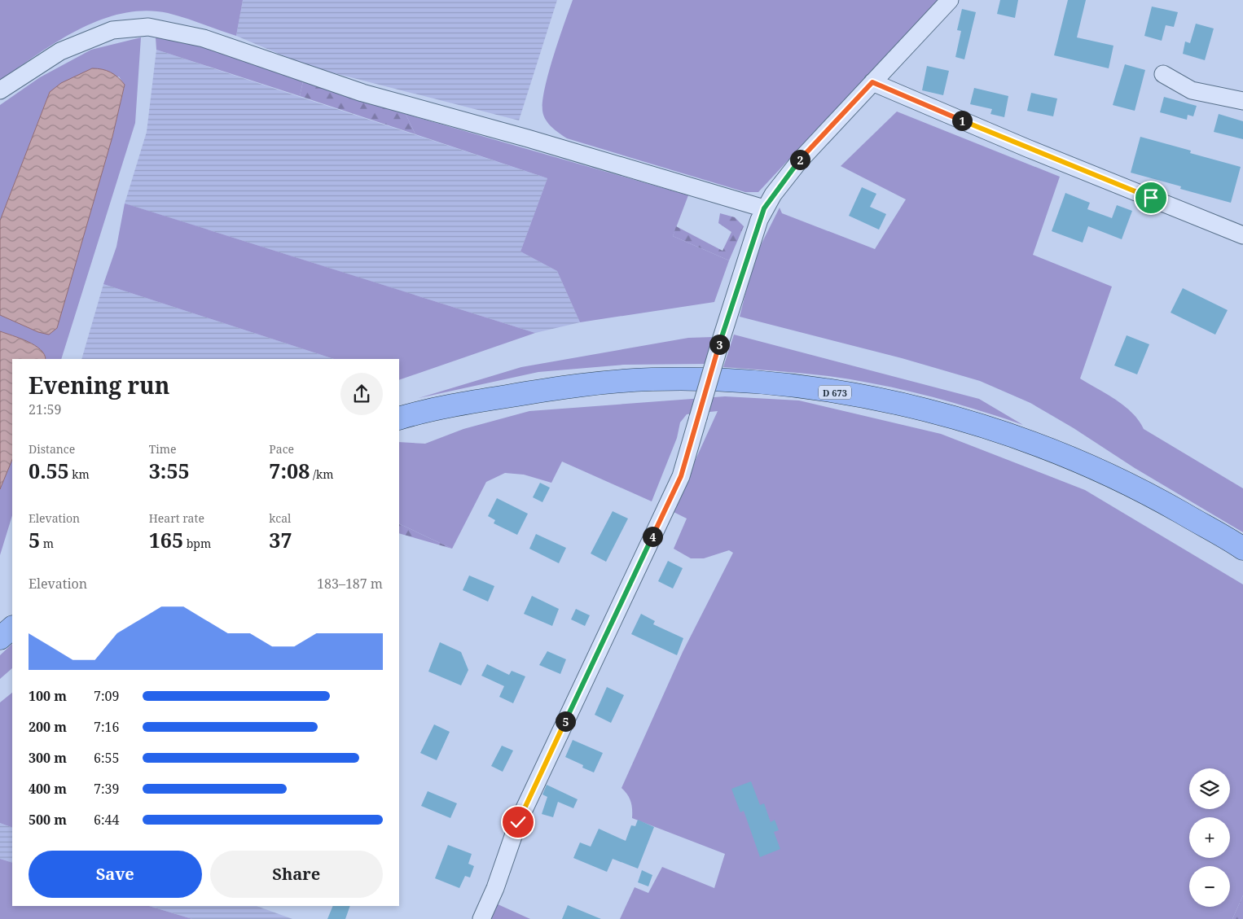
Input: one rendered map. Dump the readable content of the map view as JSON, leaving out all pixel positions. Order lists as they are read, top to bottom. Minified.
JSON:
{"streets":{"main road":["D 673"]},"page":{"pins":["1","2","3","4","5"],"heading":["Evening run","21:59"],"stats":[["Distance","0.55 km"],["Time","3:55"],["Pace","7:08 /km"],["Elevation","5 m"],["Heart rate","165 bpm"],["kcal","37"]],"chart":["Elevation","183–187 m"],"list":[{"name":"100 m","note":"7:09"},{"name":"200 m","note":"7:16"},{"name":"300 m","note":"6:55"},{"name":"400 m","note":"7:39"},{"name":"500 m","note":"6:44"}],"map_buttons":["+","−"],"buttons":["Save","Share"]}}
